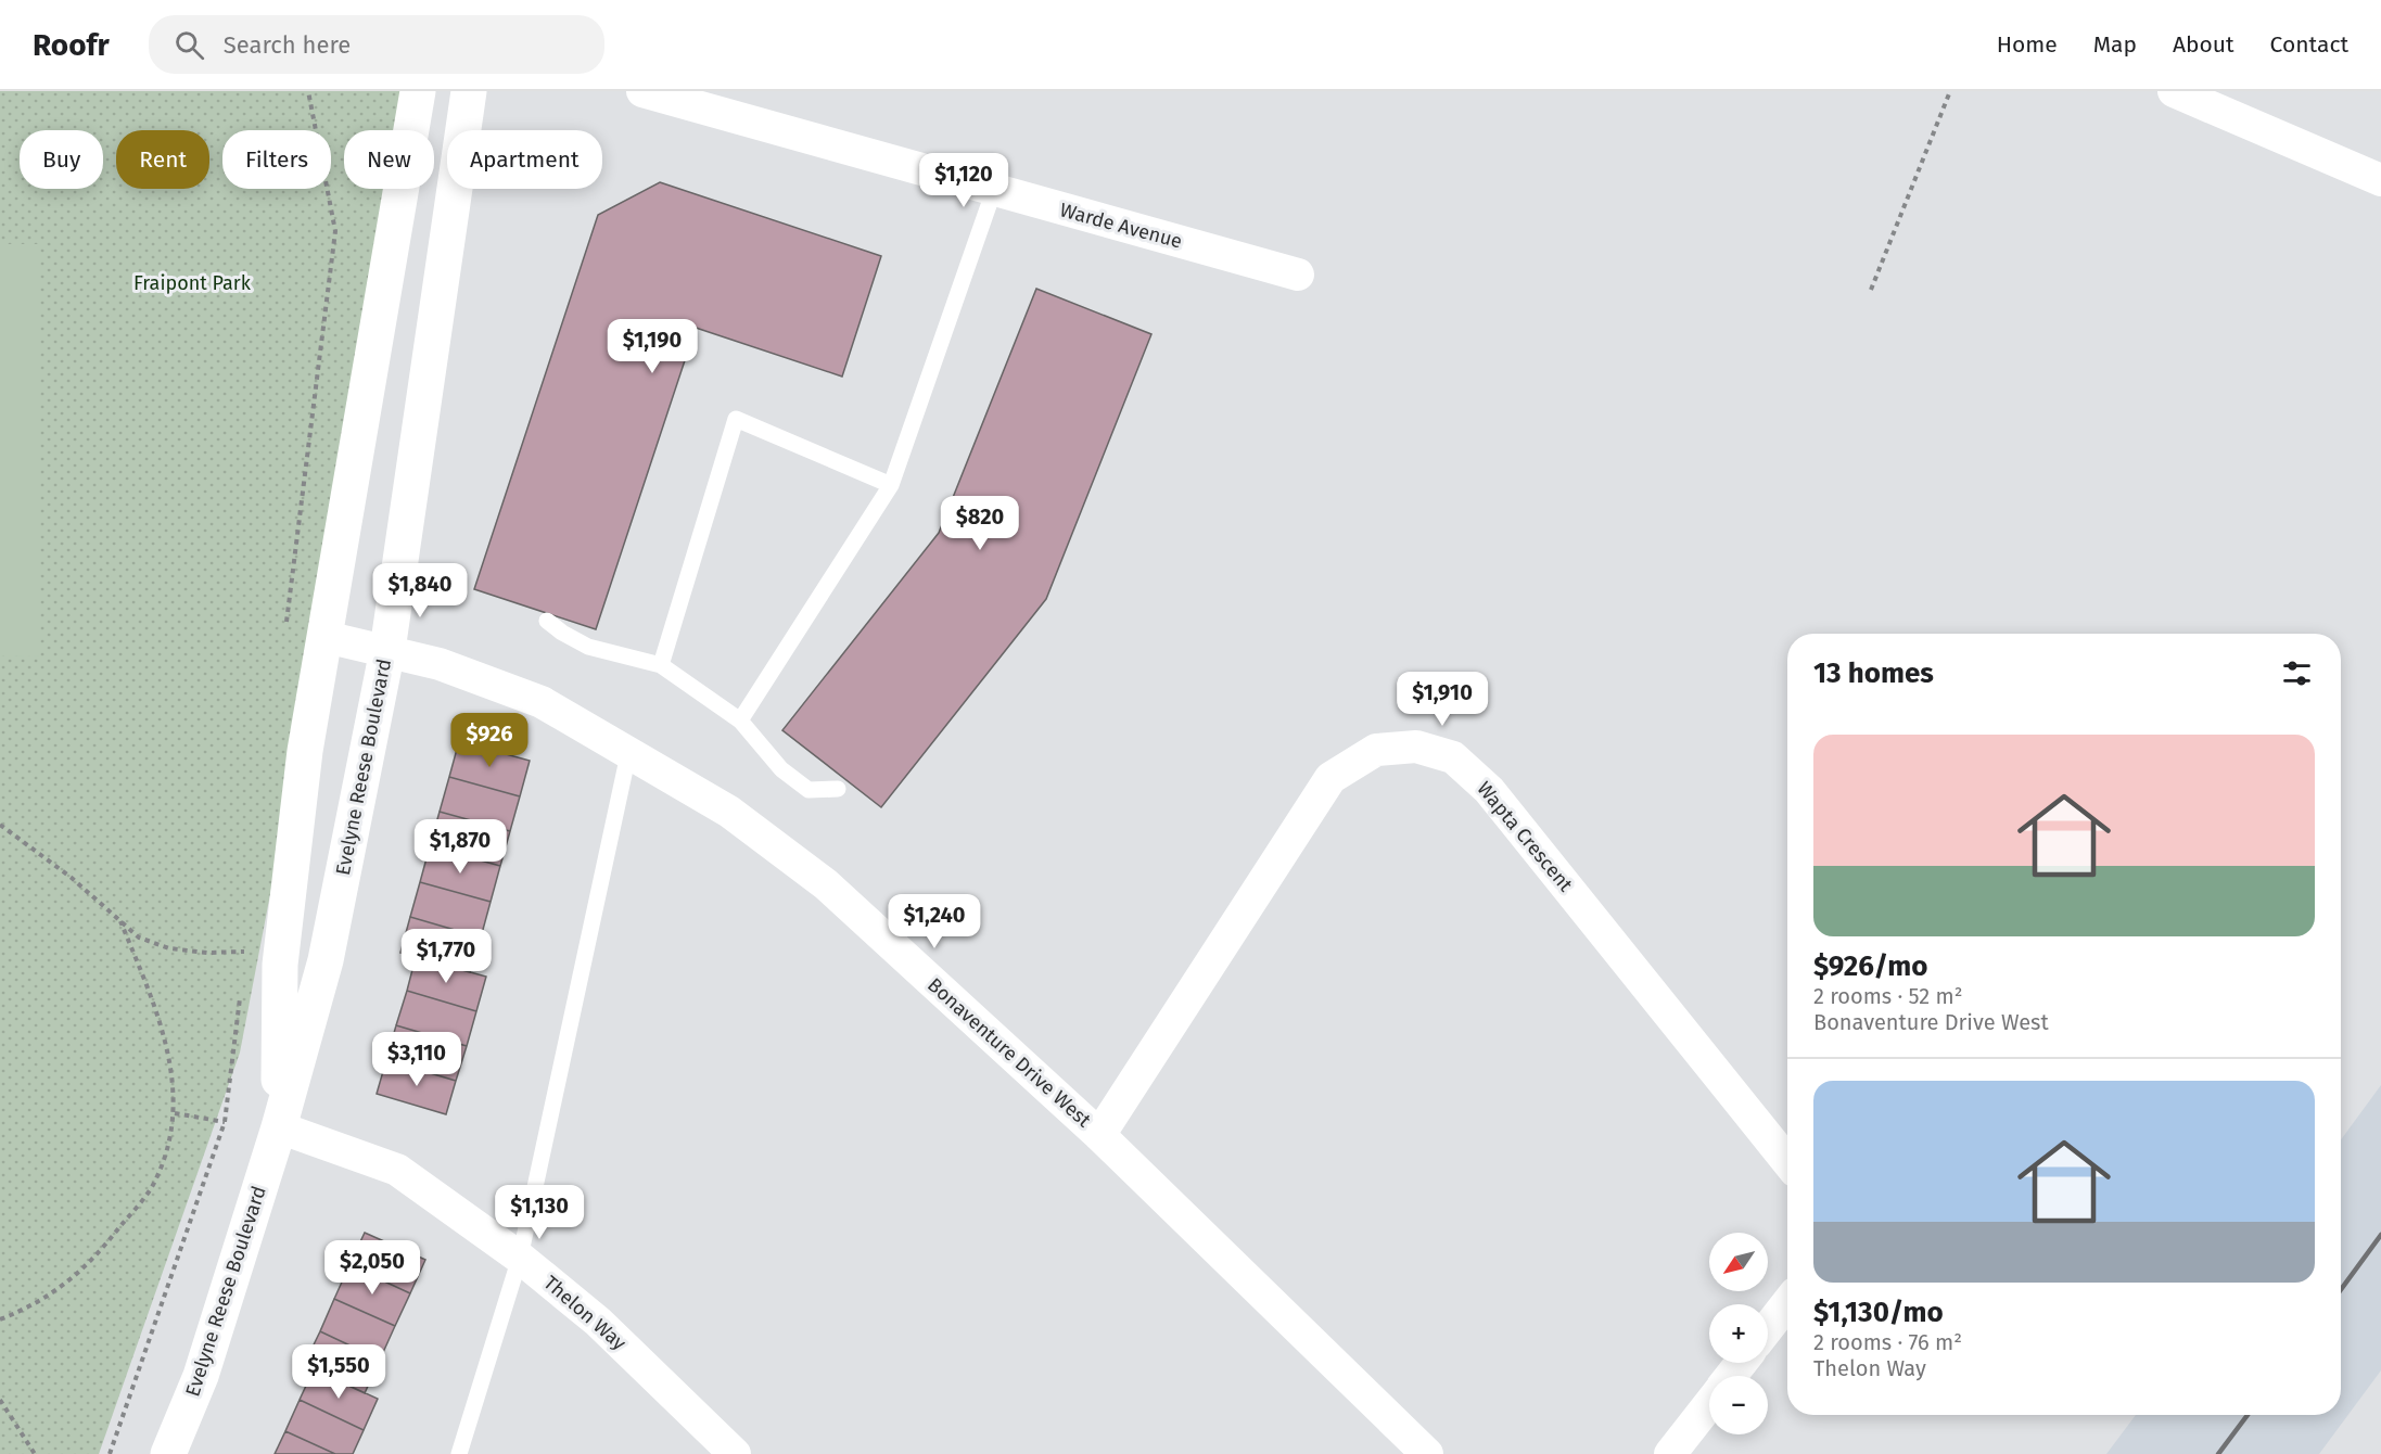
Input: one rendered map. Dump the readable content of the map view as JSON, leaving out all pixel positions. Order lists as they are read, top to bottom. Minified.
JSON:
{"streets":{"street":["Warde Avenue","Evelyne Reese Boulevard","Wapta Crescent","Bonaventure Drive West","Thelon Way"]},"crossings":[["Evelyne Reese Boulevard","Bonaventure Drive West"],["Evelyne Reese Boulevard","Thelon Way"],["Wapta Crescent","Bonaventure Drive West"]],"parks":["Fraipont Park"],"north":"bottom left","page":{"header":"Roofr","search":"Search here","nav":["Home","Map","About","Contact"],"chip":["Buy","Rent","Filters","New","Apartment"],"price":["$1,120","$1,190","$820","$1,840","$1,910","$926","$1,870","$1,240","$1,770","$3,110","$1,130","$2,050","$1,550"],"heading":"13 homes","list":[{"name":"$926/mo","note":"2 rooms · 52 m² · Bonaventure Drive West"},{"name":"$1,130/mo","note":"2 rooms · 76 m² · Thelon Way"}],"map_buttons":["+","−"]}}
